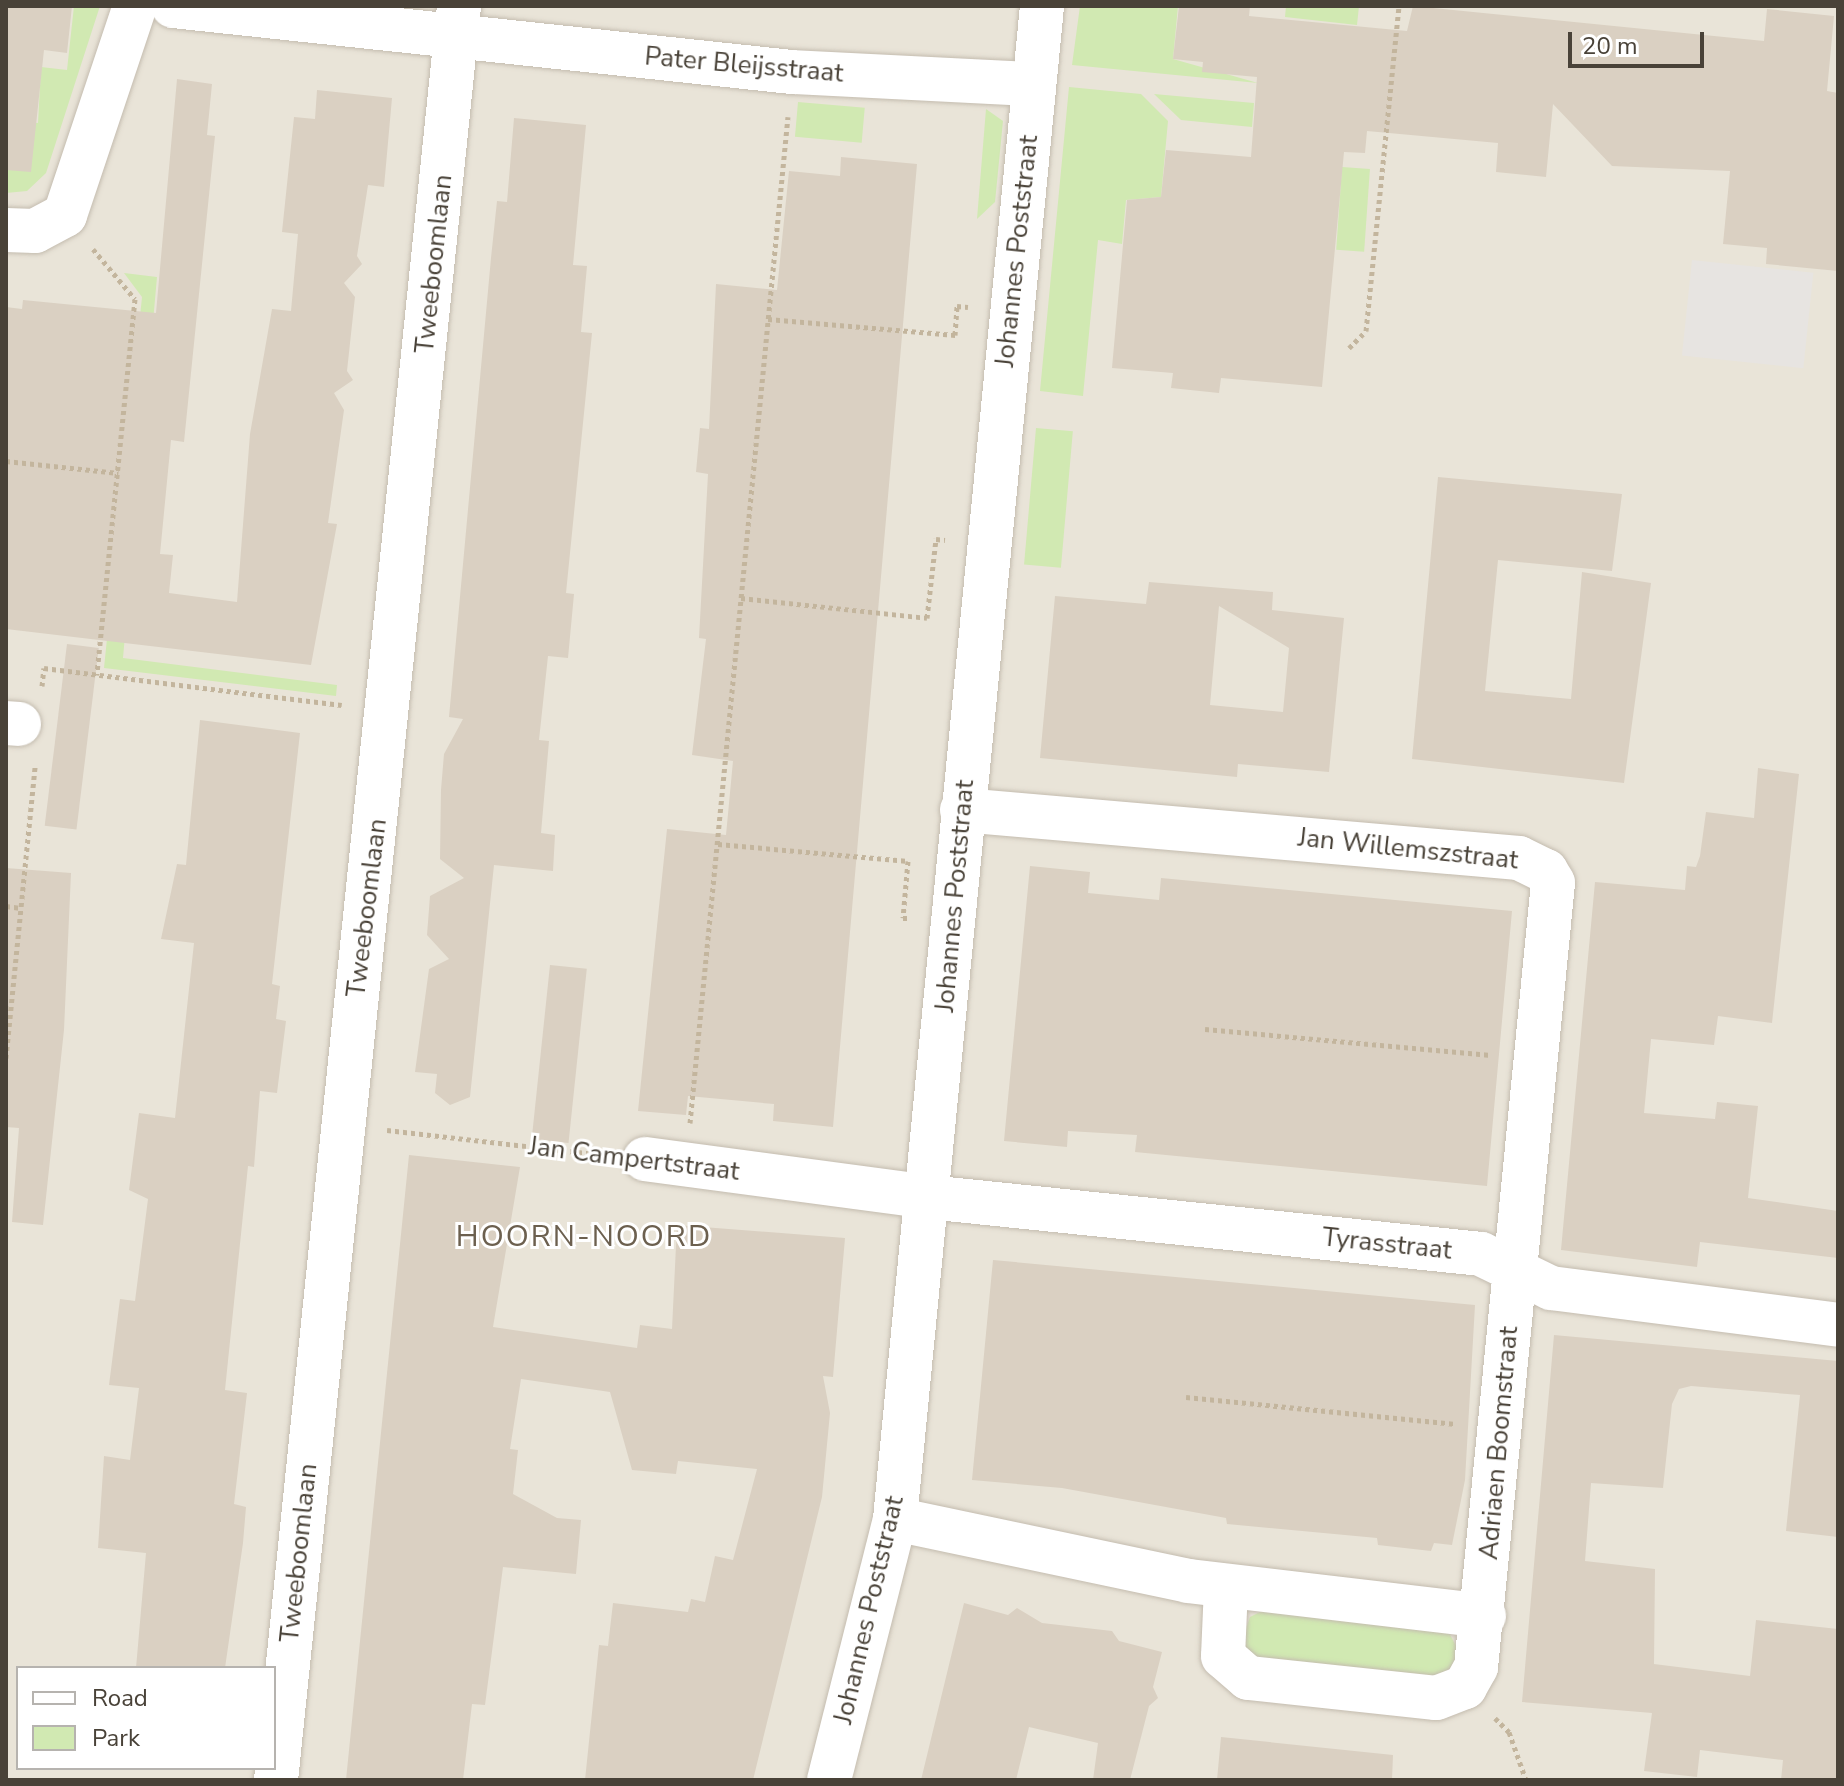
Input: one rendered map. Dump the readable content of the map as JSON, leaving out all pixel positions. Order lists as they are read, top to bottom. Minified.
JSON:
{"streets":{"street":["Pater Bleijsstraat","Johannes Poststraat","Tweeboomlaan","Jan Willemszstraat","Jan Campertstraat","Tyrasstraat","Adriaen Boomstraat"]},"crossings":[["Pater Bleijsstraat","Johannes Poststraat"],["Pater Bleijsstraat","Tweeboomlaan"],["Johannes Poststraat","Jan Willemszstraat"],["Johannes Poststraat","Jan Campertstraat"],["Johannes Poststraat","Tyrasstraat"],["Tweeboomlaan","Jan Campertstraat"],["Jan Willemszstraat","Tyrasstraat"],["Jan Willemszstraat","Adriaen Boomstraat"],["Jan Campertstraat","Tyrasstraat"],["Tyrasstraat","Adriaen Boomstraat"]],"districts":["HOORN-NOORD"],"legend":["Road","Park"],"scale_bar":"20 m"}
